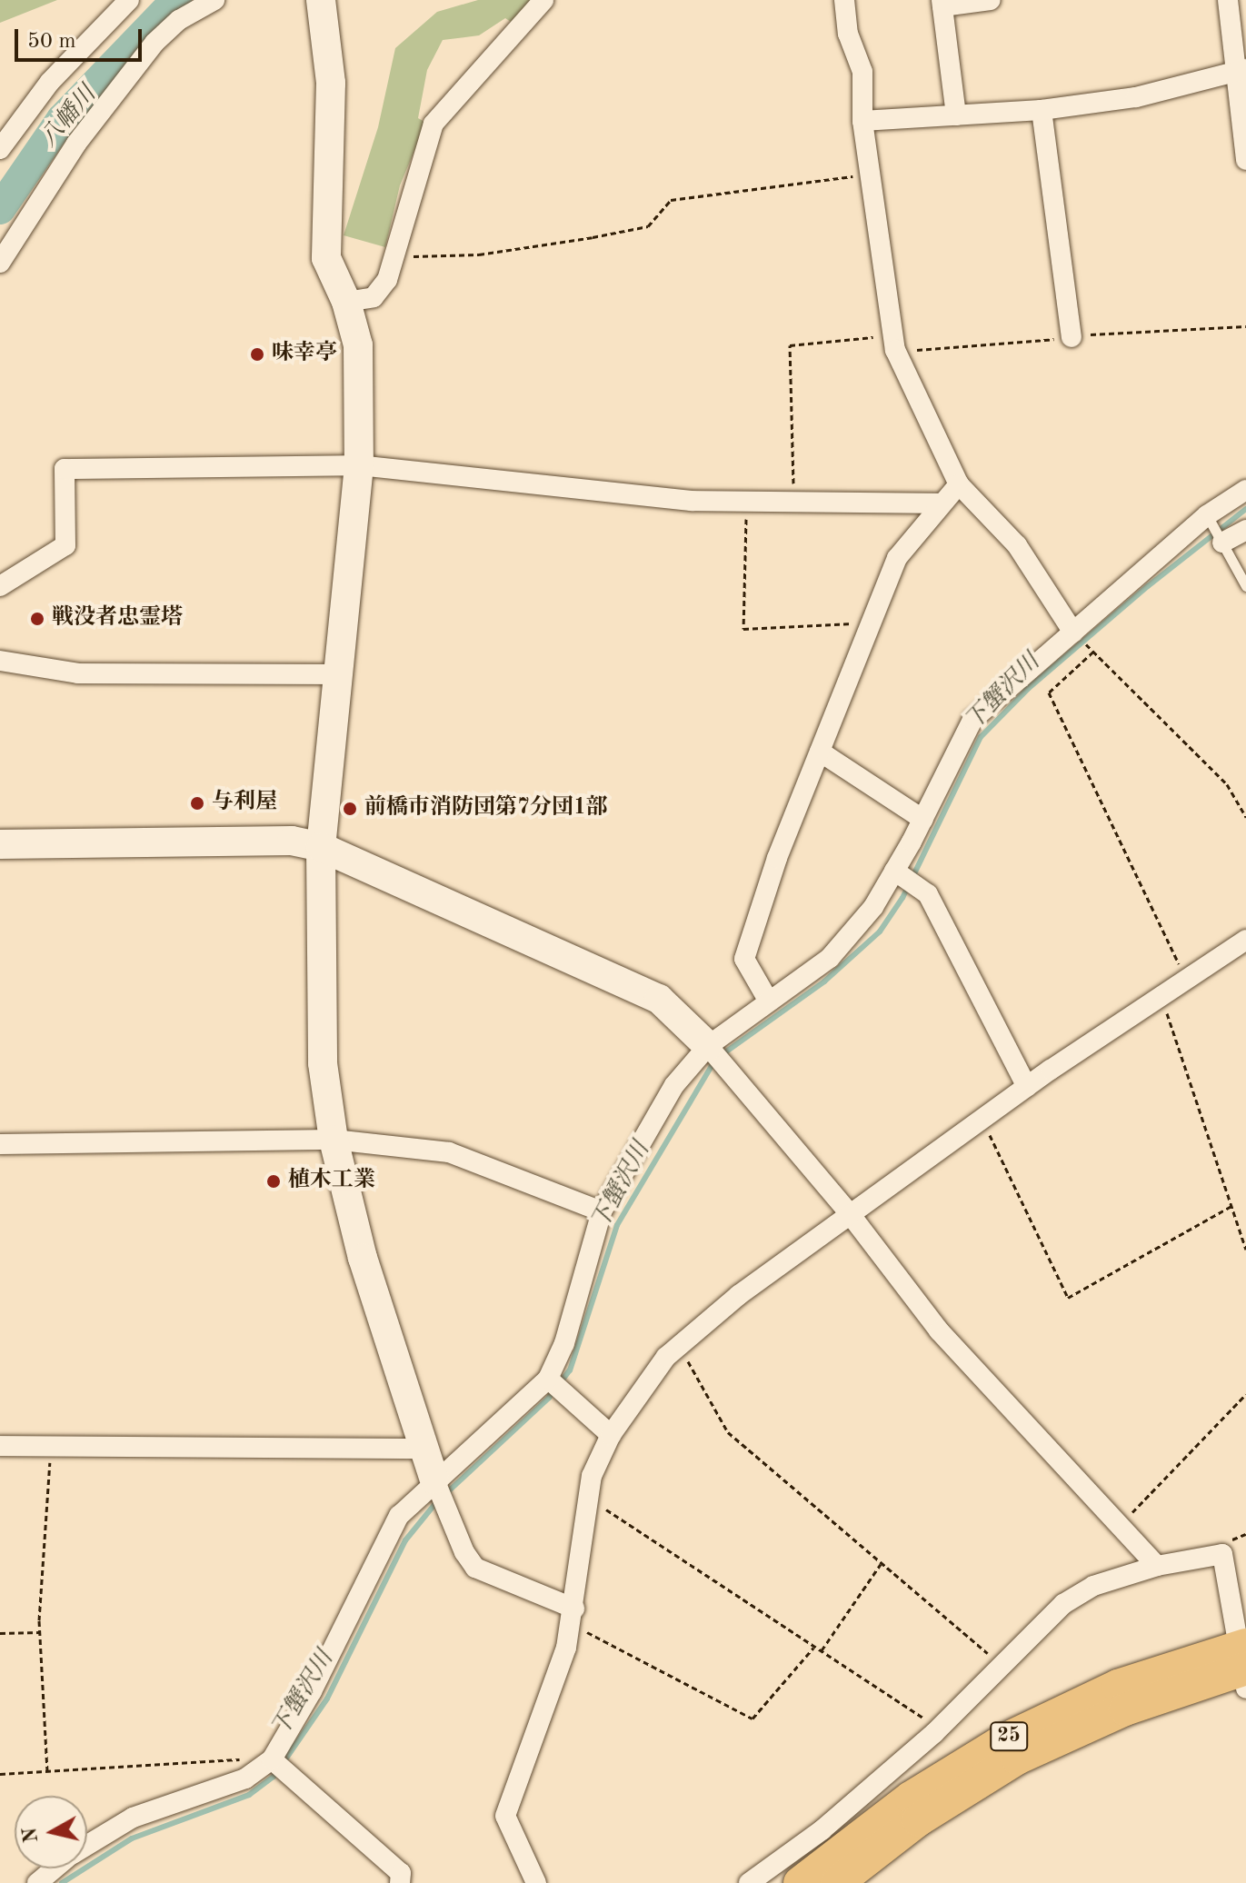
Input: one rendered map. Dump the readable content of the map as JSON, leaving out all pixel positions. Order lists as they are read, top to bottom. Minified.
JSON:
{"streets":{"main road":["25"]},"water":["八幡川","下蟹沢川"],"places":["味幸亭","戦没者忠霊塔","与利屋","前橋市消防団第7分団1部","植木工業"],"scale_bar":"50 m","north":"left"}
